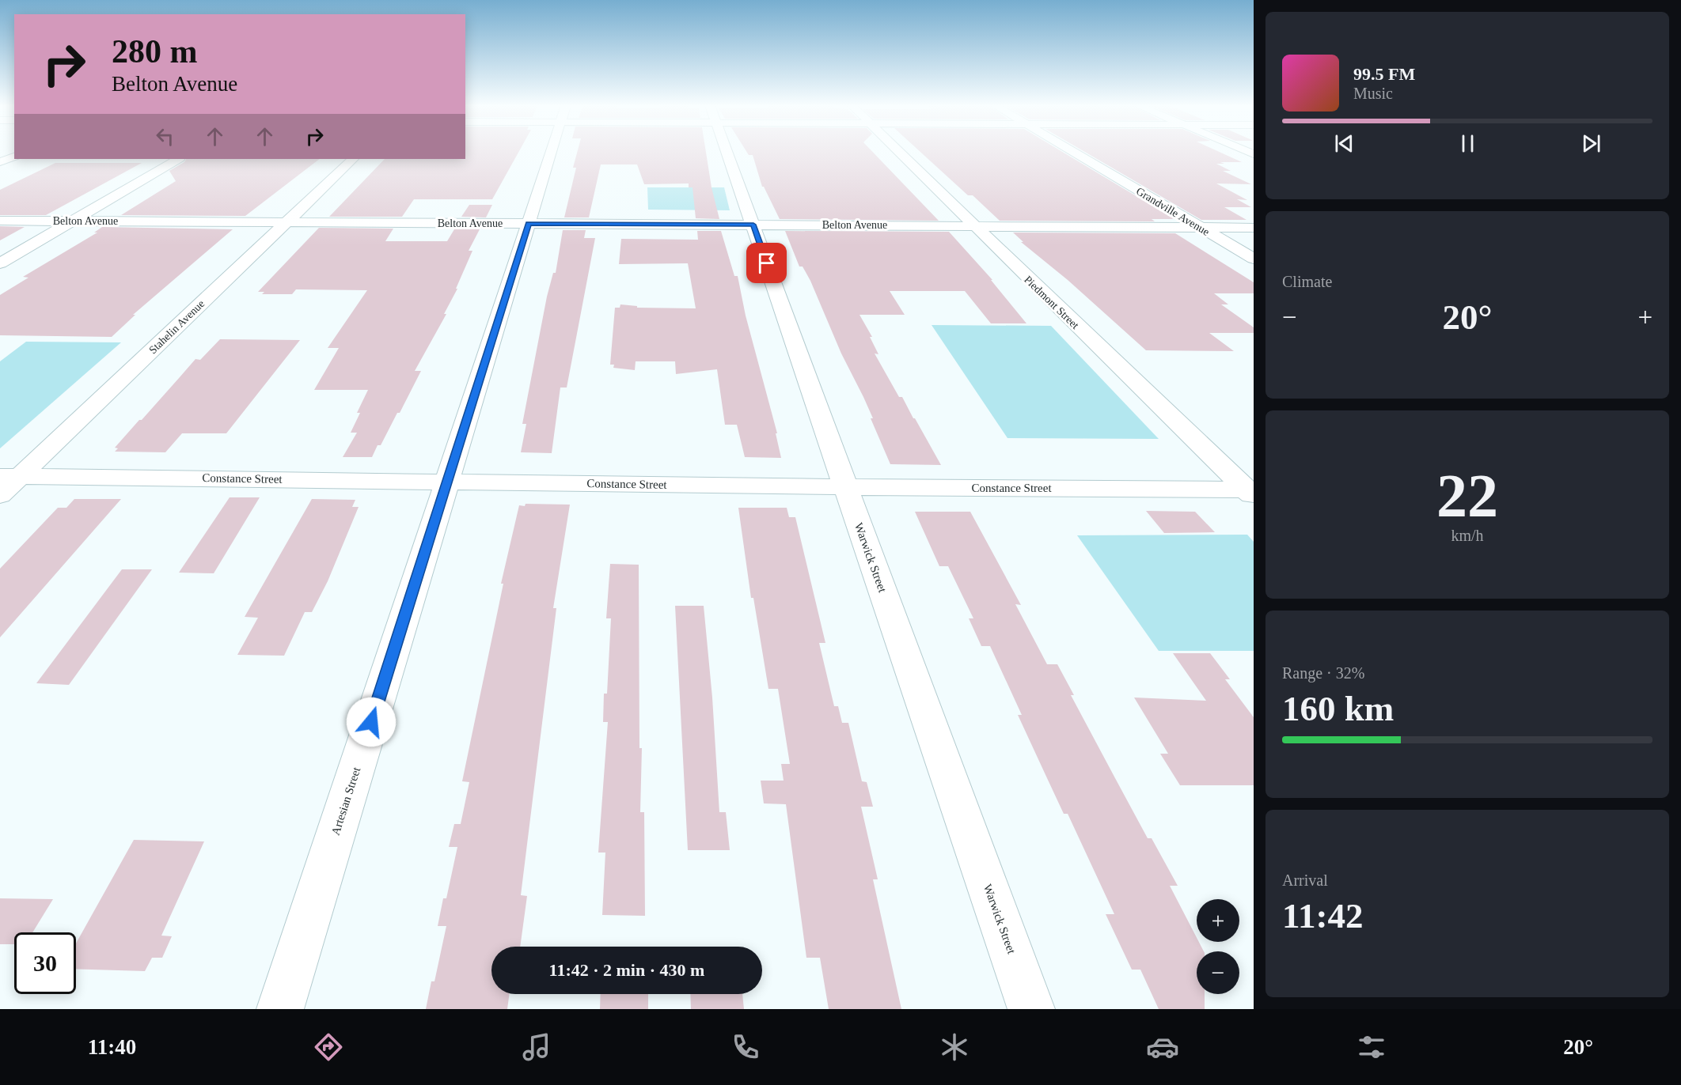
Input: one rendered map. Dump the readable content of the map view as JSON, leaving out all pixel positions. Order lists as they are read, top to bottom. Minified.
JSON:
{"streets":{"street":["Grandville Avenue","Belton Avenue","Piedmont Street","Stahelin Avenue","Constance Street","Warwick Street","Artesian Street"]},"crossings":[["Grandville Avenue","Belton Avenue"],["Belton Avenue","Piedmont Street"],["Belton Avenue","Stahelin Avenue"],["Belton Avenue","Warwick Street"],["Belton Avenue","Artesian Street"],["Piedmont Street","Constance Street"],["Stahelin Avenue","Constance Street"],["Constance Street","Warwick Street"],["Constance Street","Artesian Street"]],"page":{"turn":["280 m","Belton Avenue"],"song":["99.5 FM","Music"],"tile":["Climate",["22","km/h"],["Range · 32%","160 km"],["Arrival","11:42"]],"heat":["−","20°","+"],"map_buttons":["+","−"],"limit":"30","trip":"11:42 · 2 min · 430 m","tabs":["11:40","20°"]}}
